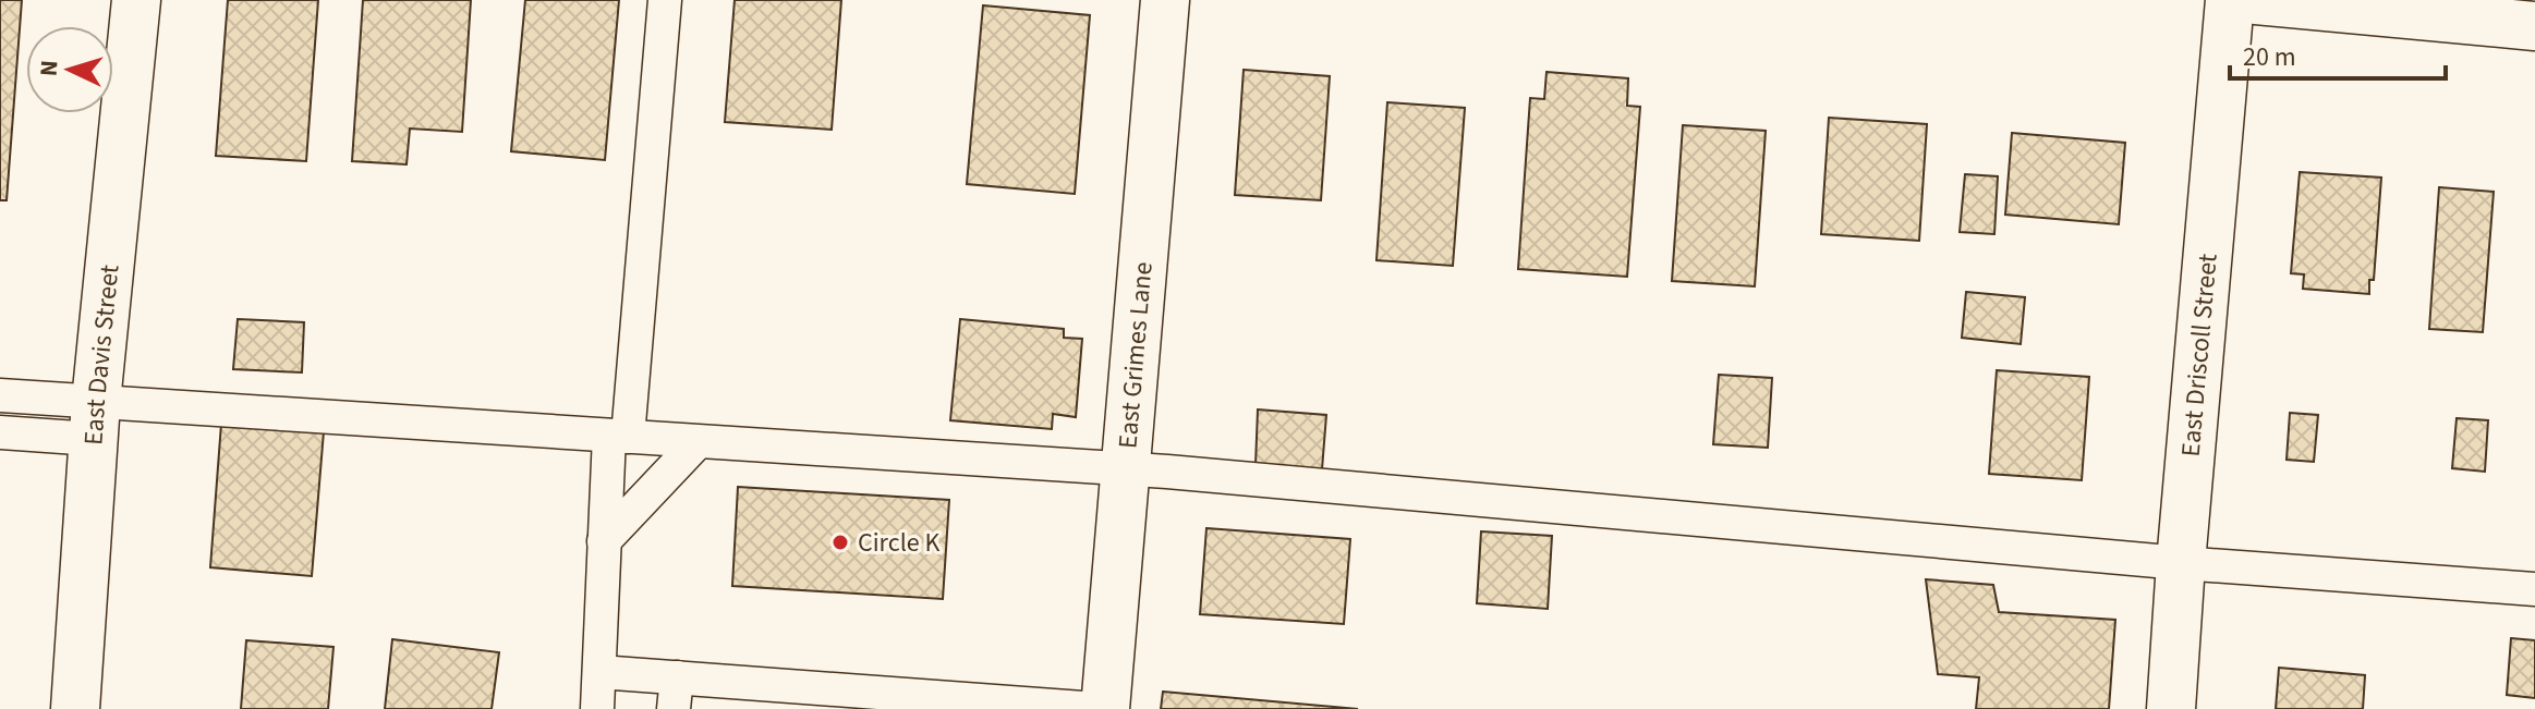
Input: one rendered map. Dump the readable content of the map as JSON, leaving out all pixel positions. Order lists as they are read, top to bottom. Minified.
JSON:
{"streets":{"street":["East Davis Street","East Grimes Lane","East Driscoll Street"]},"places":["Circle K"],"scale_bar":"20 m","north":"left"}
